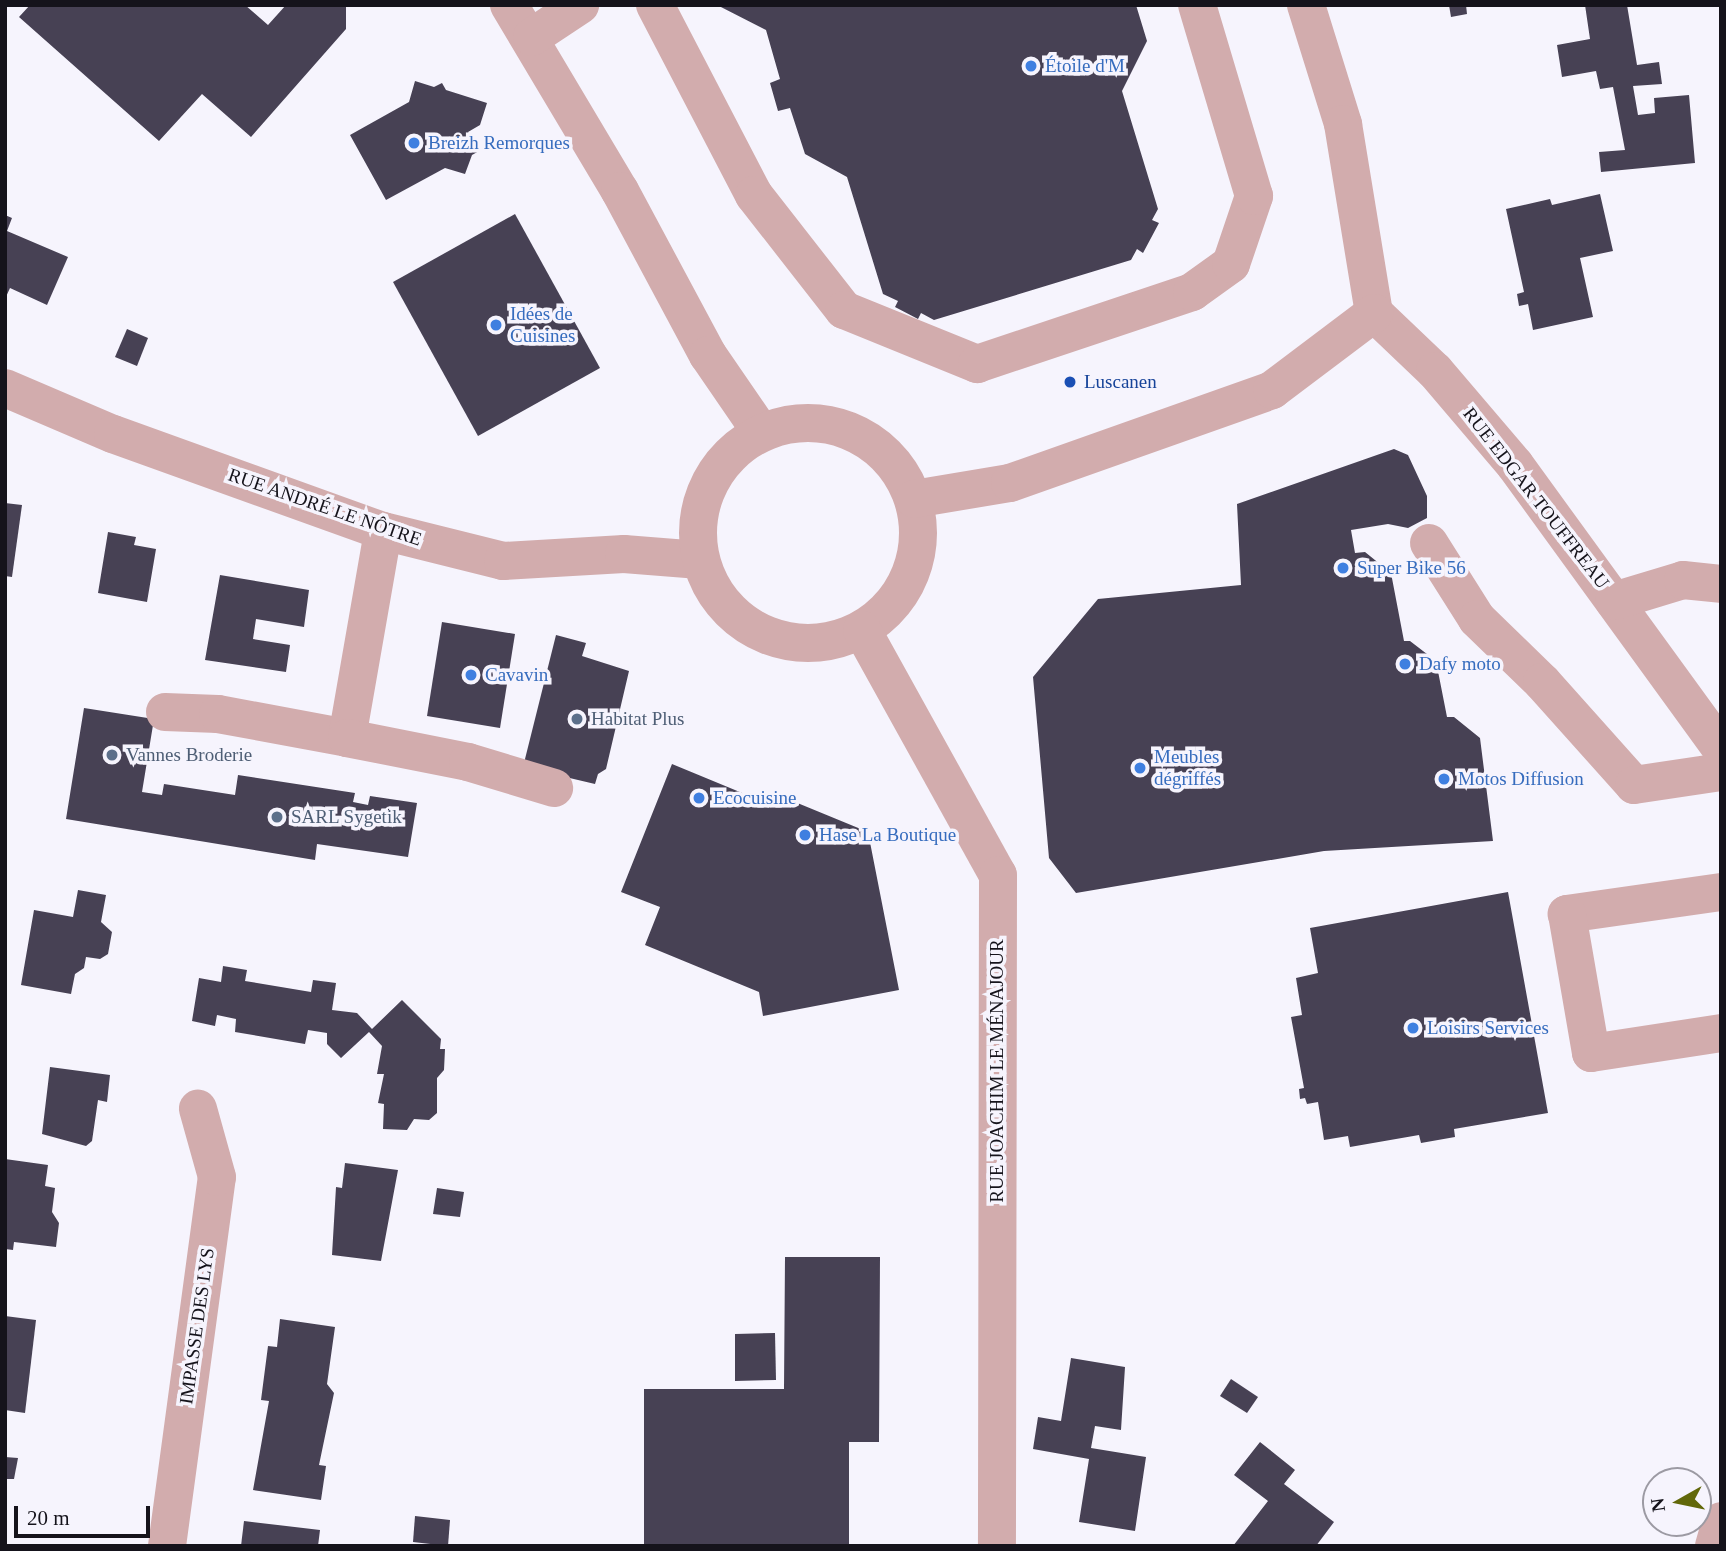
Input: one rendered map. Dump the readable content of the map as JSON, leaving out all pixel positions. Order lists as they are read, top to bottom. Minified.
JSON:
{"streets":{"street":["RUE EDGAR TOUFFREAU","RUE ANDRÉ LE NÔTRE","RUE JOACHIM LE MÉNAJOUR","IMPASSE DES LYS"]},"crossings":[["RUE ANDRÉ LE NÔTRE","RUE JOACHIM LE MÉNAJOUR"]],"places":["Étoile d'M","Breizh Remorques","Idées de Cuisines","Luscanen","Super Bike 56","Dafy moto","Cavavin","Habitat Plus","Vannes Broderie","Meubles dégriffés","Motos Diffusion","Ecocuisine","SARL Sygetik","Hase La Boutique","Loisirs Services"],"scale_bar":"20 m","north":"left"}
